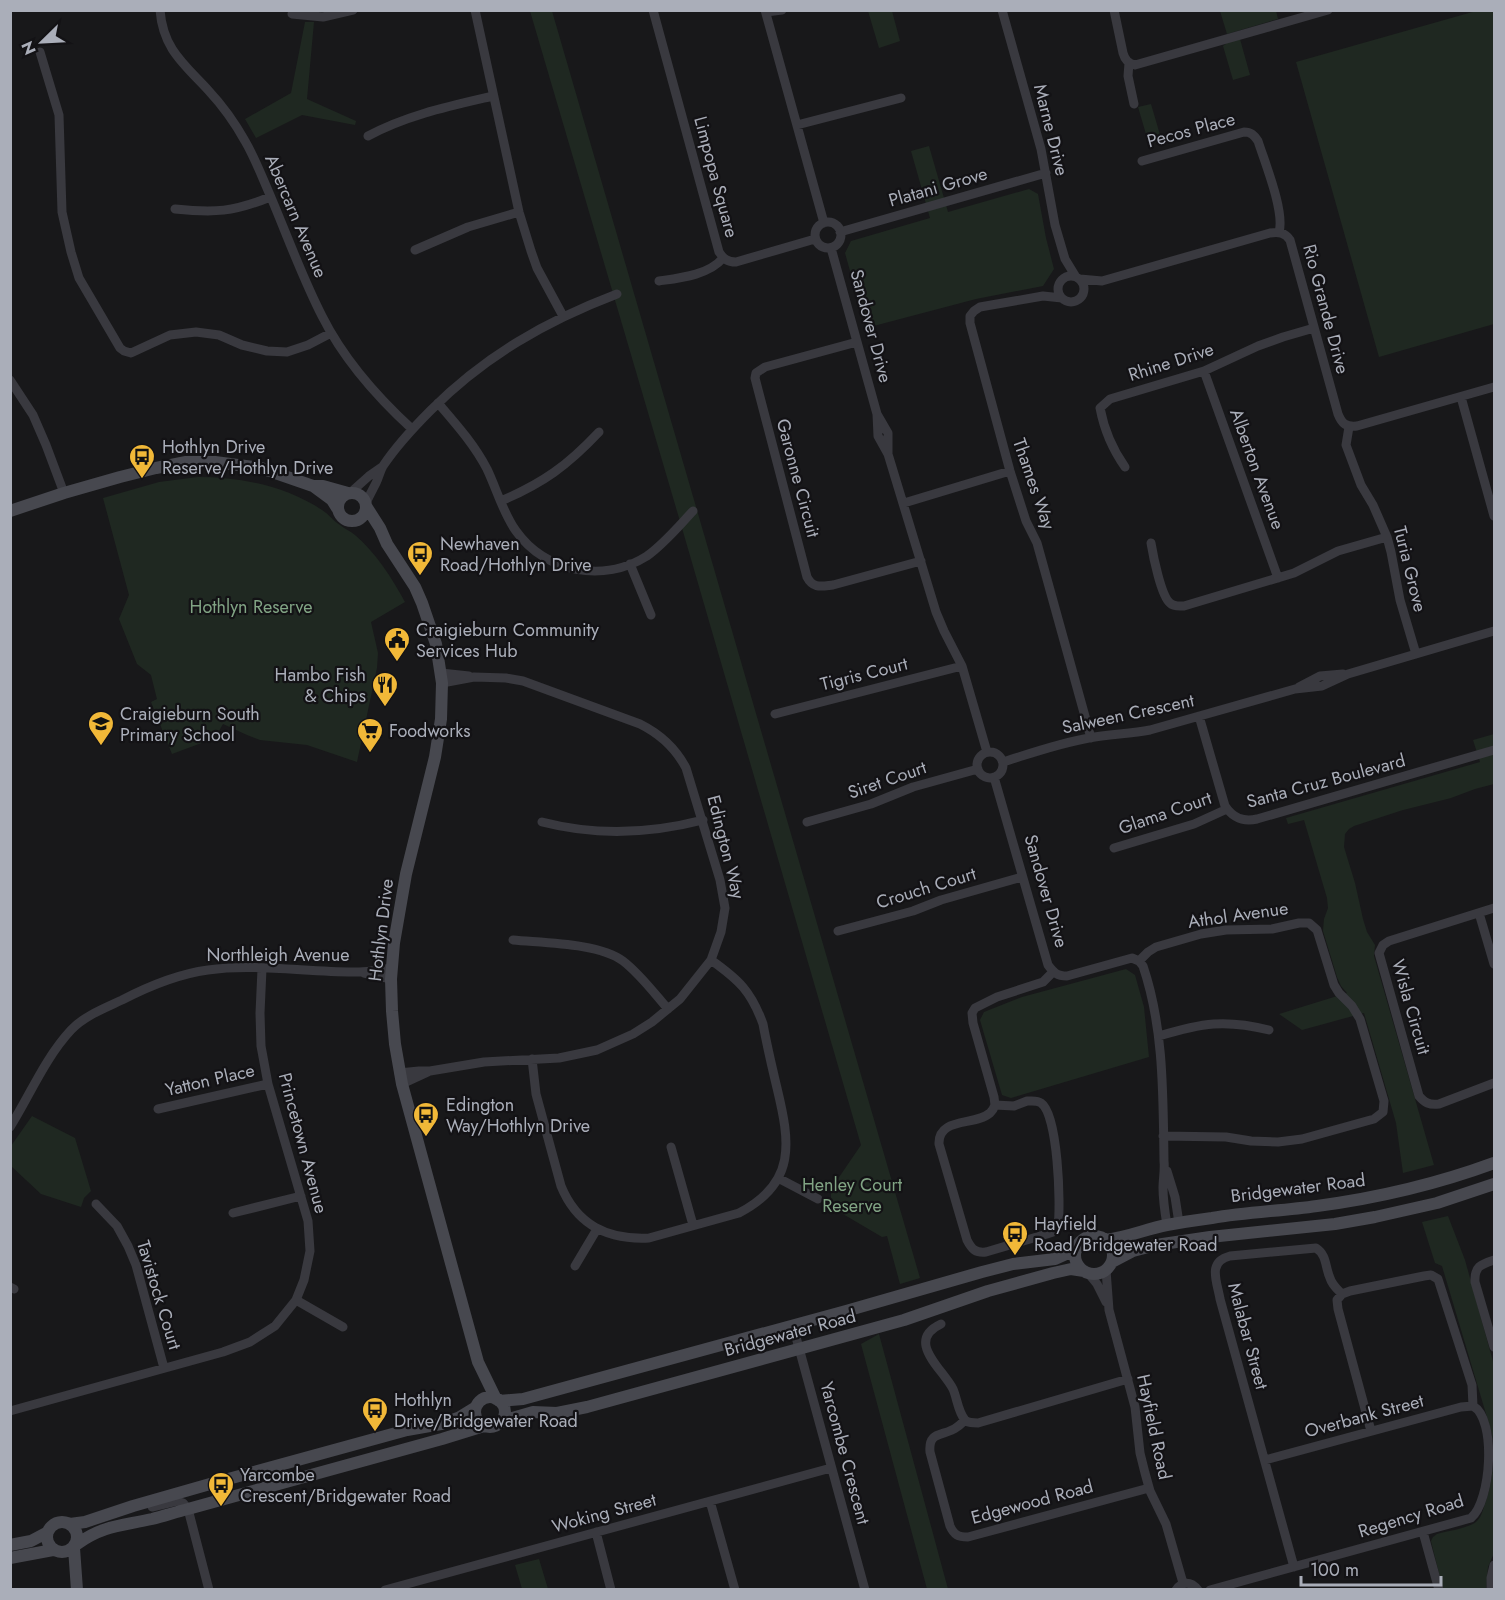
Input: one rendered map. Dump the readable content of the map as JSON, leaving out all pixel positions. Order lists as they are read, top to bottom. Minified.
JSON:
{"streets":{"street":["Marne Drive","Pecos Place","Limpopa Square","Platani Grove","Abercarn Avenue","Rio Grande Drive","Sandover Drive","Rhine Drive","Alberton Avenue","Garonne Circuit","Thames Way","Turia Grove","Tigris Court","Salween Crescent","Siret Court","Santa Cruz Boulevard","Glama Court","Edington Way","Crouch Court","Athol Avenue","Hothlyn Drive","Northleigh Avenue","Wisla Circuit","Yatton Place","Princetown Avenue","Bridgewater Road","Tavistock Court","Malabar Street","Overbank Street","Hayfield Road","Yarcombe Crescent","Edgewood Road","Woking Street","Regency Road"]},"crossings":[["Marne Drive","Platani Grove"],["Marne Drive","Rio Grande Drive"],["Marne Drive","Thames Way"],["Pecos Place","Rio Grande Drive"],["Limpopa Square","Platani Grove"],["Limpopa Square","Sandover Drive"],["Platani Grove","Sandover Drive"],["Rio Grande Drive","Rhine Drive"],["Rio Grande Drive","Thames Way"],["Rio Grande Drive","Turia Grove"],["Sandover Drive","Garonne Circuit"],["Sandover Drive","Tigris Court"],["Sandover Drive","Salween Crescent"],["Sandover Drive","Siret Court"],["Sandover Drive","Crouch Court"],["Sandover Drive","Athol Avenue"],["Rhine Drive","Alberton Avenue"],["Thames Way","Salween Crescent"],["Turia Grove","Salween Crescent"],["Salween Crescent","Siret Court"],["Salween Crescent","Santa Cruz Boulevard"],["Santa Cruz Boulevard","Glama Court"],["Edington Way","Hothlyn Drive"],["Hothlyn Drive","Northleigh Avenue"],["Hothlyn Drive","Bridgewater Road"],["Northleigh Avenue","Princetown Avenue"],["Yatton Place","Princetown Avenue"],["Princetown Avenue","Tavistock Court"],["Bridgewater Road","Hayfield Road"],["Bridgewater Road","Yarcombe Crescent"],["Malabar Street","Overbank Street"],["Malabar Street","Regency Road"],["Overbank Street","Regency Road"],["Hayfield Road","Edgewood Road"],["Yarcombe Crescent","Woking Street"]],"parks":["Hothlyn Reserve","Henley Court Reserve"],"places":{"bus stop":["Hothlyn Drive Reserve/Hothlyn Drive","Newhaven Road/Hothlyn Drive","Edington Way/Hothlyn Drive","Hayfield Road/Bridgewater Road","Hothlyn Drive/Bridgewater Road","Yarcombe Crescent/Bridgewater Road"],"public building":["Craigieburn Community Services Hub"],"restaurant":["Hambo Fish & Chips"],"school or university":["Craigieburn South Primary School"],"supermarket":["Foodworks"]},"scale_bar":"100 m","north":"bottom left"}
